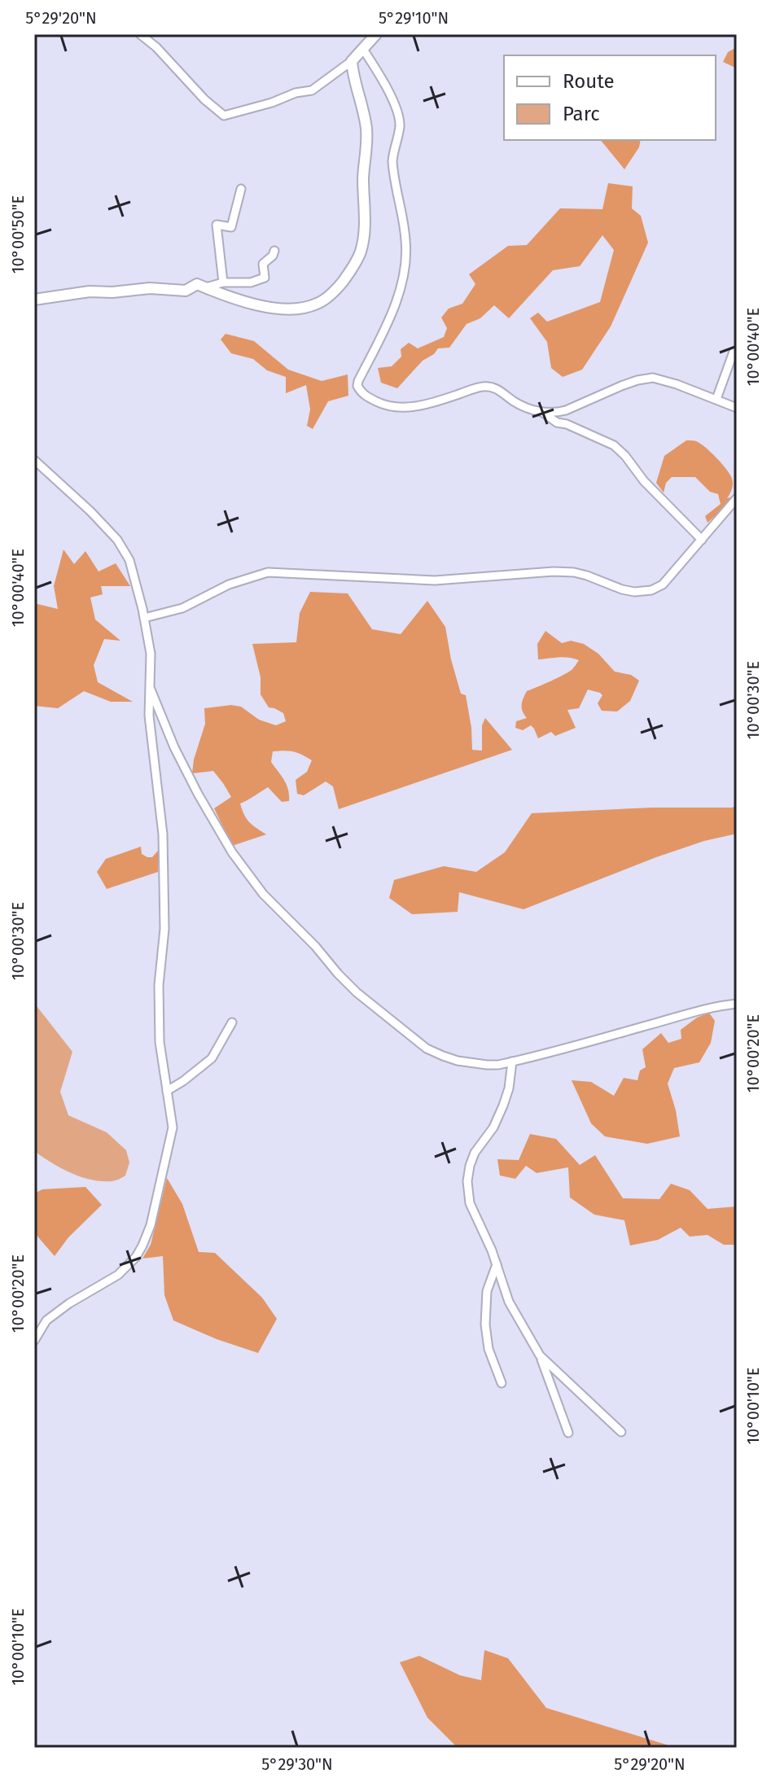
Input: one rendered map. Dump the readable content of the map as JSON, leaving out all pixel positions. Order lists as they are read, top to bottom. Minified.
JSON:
{"legend":["Route","Parc"],"coordinates":["5°29'20\"N","5°29'10\"N","10°00'50\"E","10°00'40\"E","10°00'30\"E","10°00'20\"E","10°00'10\"E","5°29'30\"N"]}
